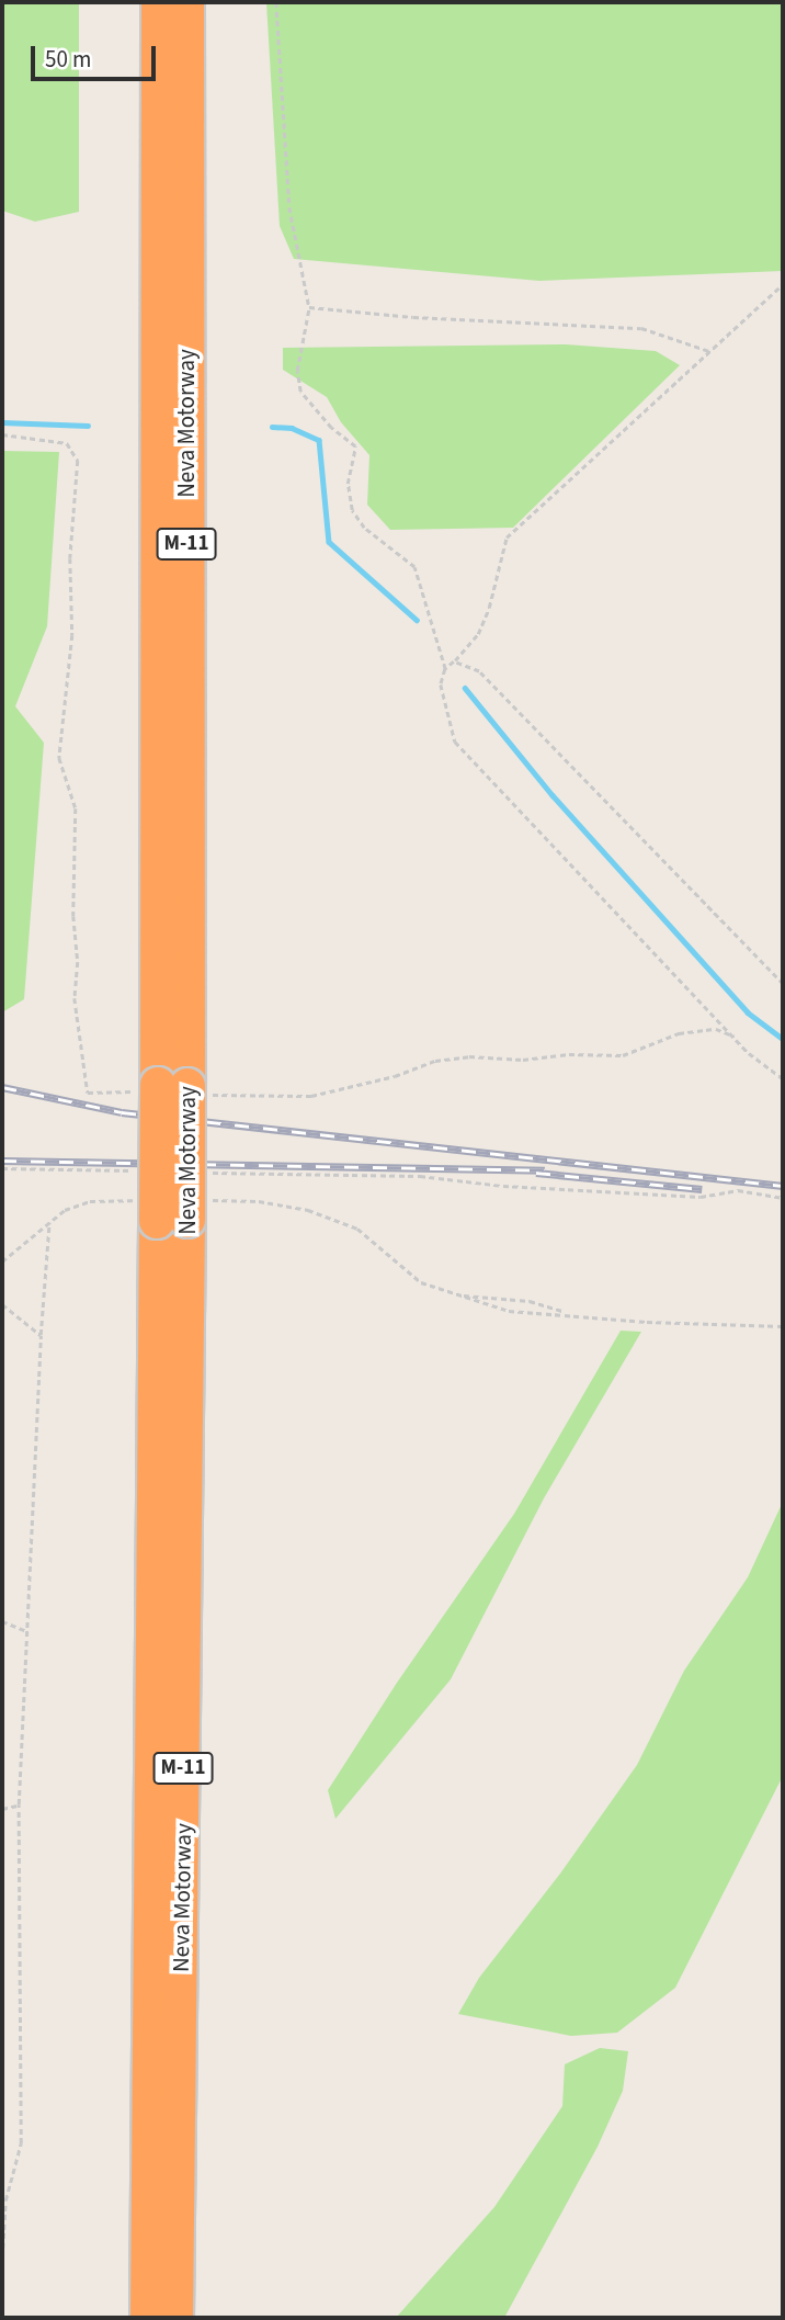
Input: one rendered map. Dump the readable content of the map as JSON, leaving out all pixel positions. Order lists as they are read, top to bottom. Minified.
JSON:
{"streets":{"highway":["Neva Motorway","М-11"]},"scale_bar":"50 m"}
